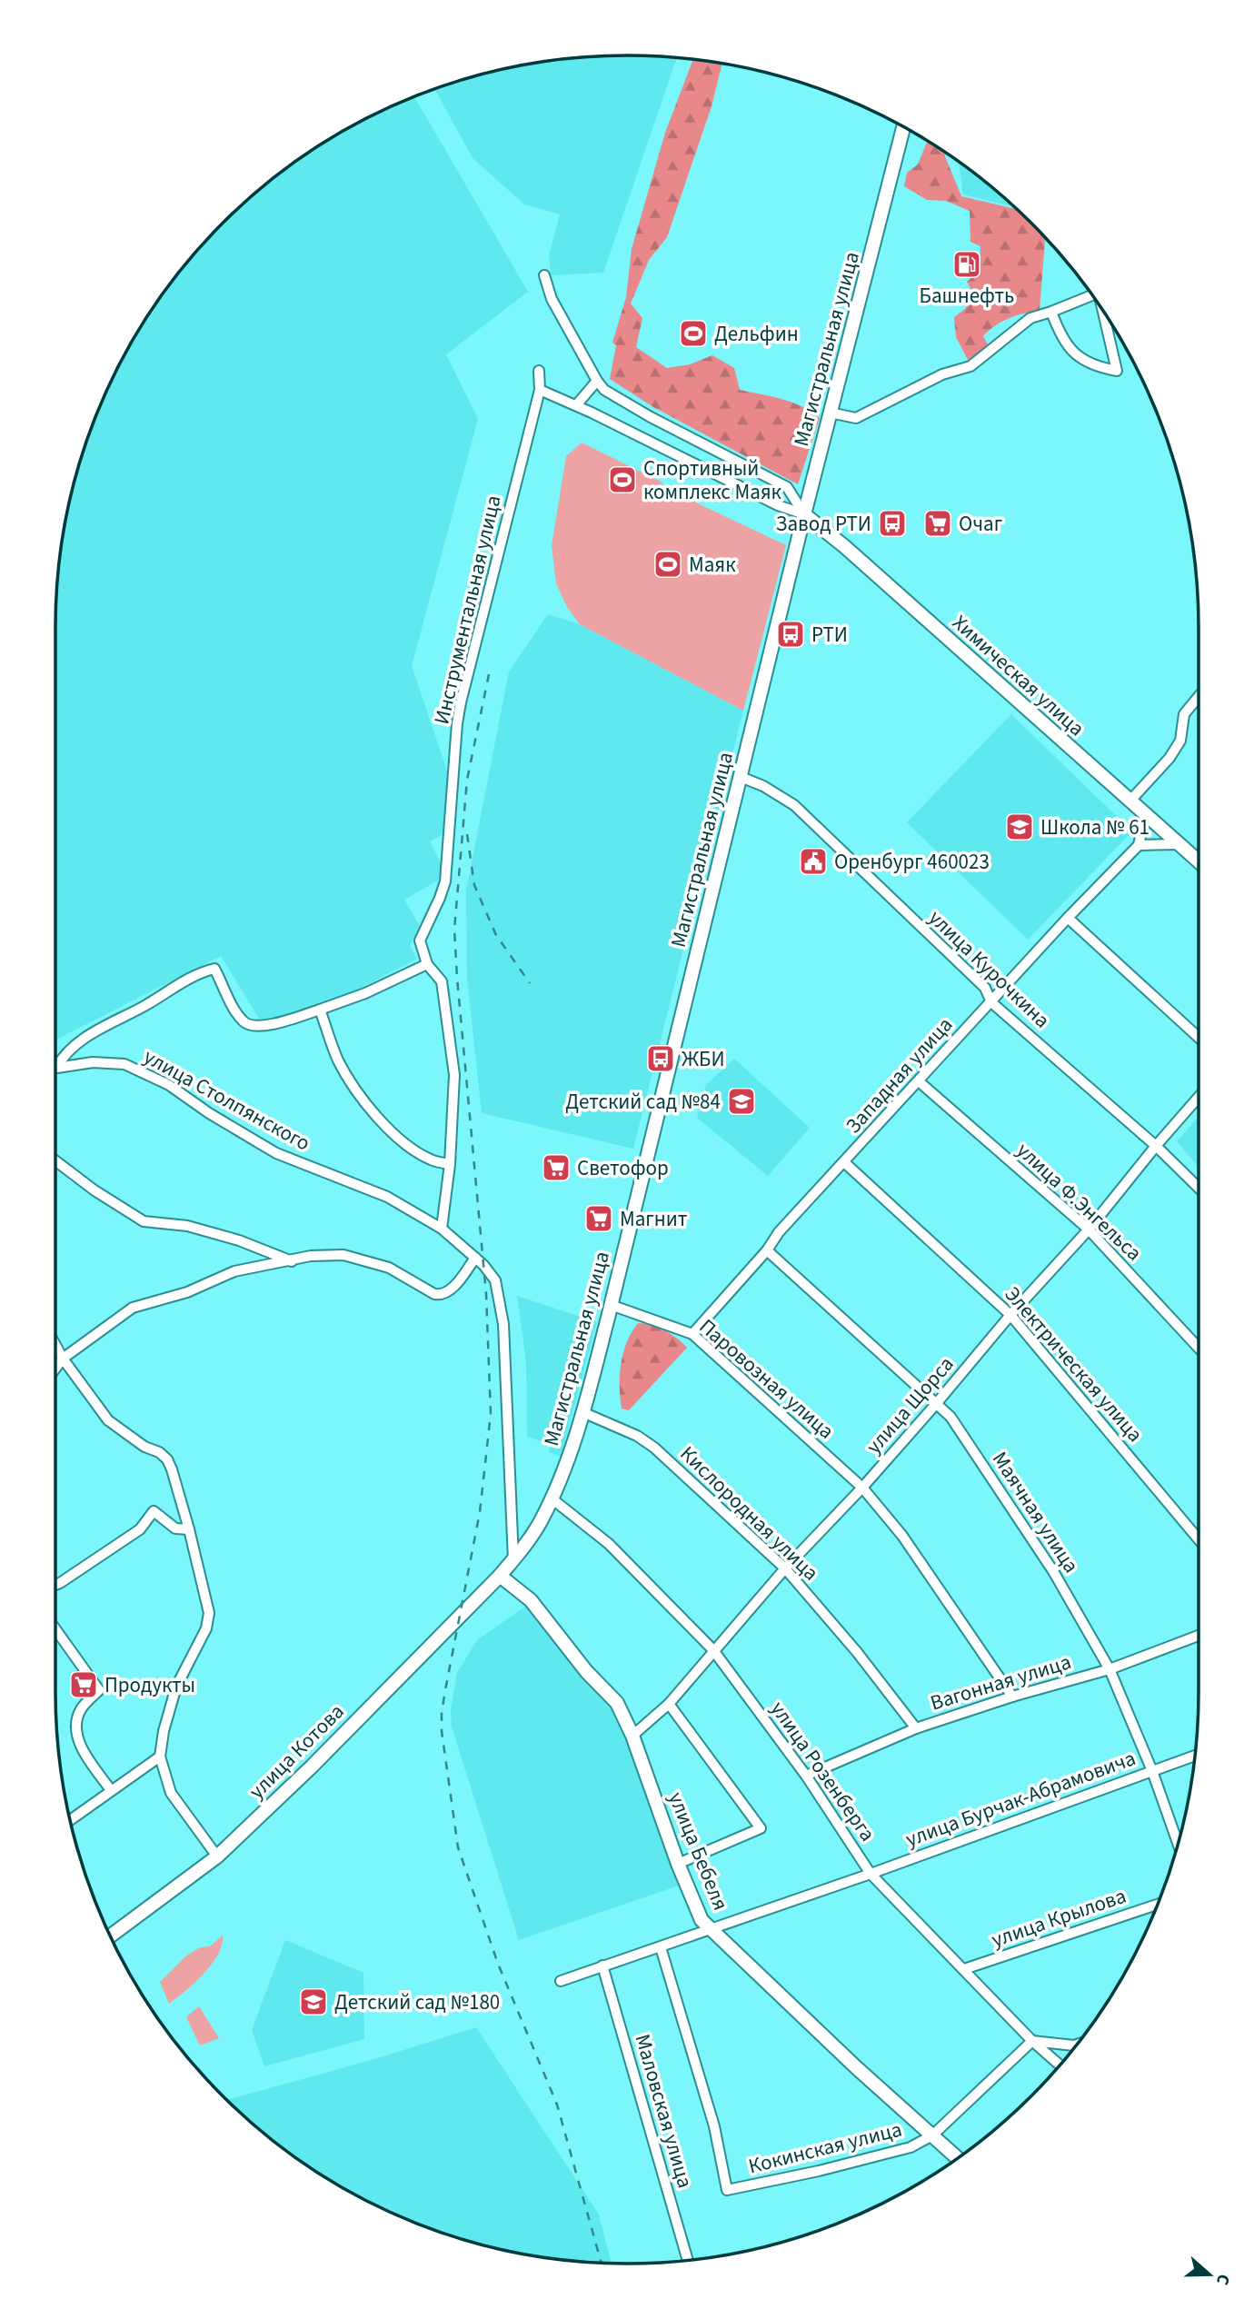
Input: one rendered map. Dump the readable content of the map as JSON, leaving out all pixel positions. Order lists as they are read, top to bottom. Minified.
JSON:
{"streets":{"street":["Магистральная улица","Инструментальная улица","Химическая улица","улица Курочкина","Западная улица","улица Столпянского","улица Ф.Энгельса","Электрическая улица","Паровозная улица","улица Щорса","Маячная улица","Кислородная улица","Вагонная улица","улица Котова","улица Розенберга","улица Бурчак-Абрамовича","улица Бебеля","улица Крылова","Маловская улица","Кокинская улица"]},"crossings":[["Магистральная улица","Химическая улица"],["Магистральная улица","улица Курочкина"],["Магистральная улица","улица Столпянского"],["Магистральная улица","Паровозная улица"],["Магистральная улица","Кислородная улица"],["Магистральная улица","улица Котова"],["Магистральная улица","улица Розенберга"],["Магистральная улица","улица Бебеля"],["Инструментальная улица","Химическая улица"],["Инструментальная улица","улица Столпянского"],["улица Курочкина","Западная улица"],["улица Курочкина","улица Щорса"],["Западная улица","улица Ф.Энгельса"],["Западная улица","Электрическая улица"],["Западная улица","Паровозная улица"],["Западная улица","Маячная улица"],["улица Ф.Энгельса","улица Щорса"],["Электрическая улица","улица Щорса"],["Паровозная улица","улица Щорса"],["Паровозная улица","Вагонная улица"],["улица Щорса","Маячная улица"],["улица Щорса","Кислородная улица"],["улица Щорса","улица Розенберга"],["улица Щорса","улица Бебеля"],["Маячная улица","Вагонная улица"],["Маячная улица","улица Бурчак-Абрамовича"],["Кислородная улица","Вагонная улица"],["Вагонная улица","улица Розенберга"],["улица Котова","улица Бебеля"],["улица Розенберга","улица Бурчак-Абрамовича"],["улица Розенберга","улица Крылова"],["улица Розенберга","Кокинская улица"],["улица Бурчак-Абрамовича","улица Бебеля"],["улица Бурчак-Абрамовича","Маловская улица"],["улица Бурчак-Абрамовича","Кокинская улица"],["улица Бебеля","Кокинская улица"]],"places":{"fuel station":["Башнефть"],"sports":["Дельфин","Спортивный комплекс Маяк","Маяк"],"bus stop":["Завод РТИ","РТИ","ЖБИ"],"supermarket":["Очаг","Светофор","Магнит","Продукты"],"school or university":["Школа № 61","Детский сад №84","Детский сад №180"],"public building":["Оренбург 460023"]},"north":"right"}
